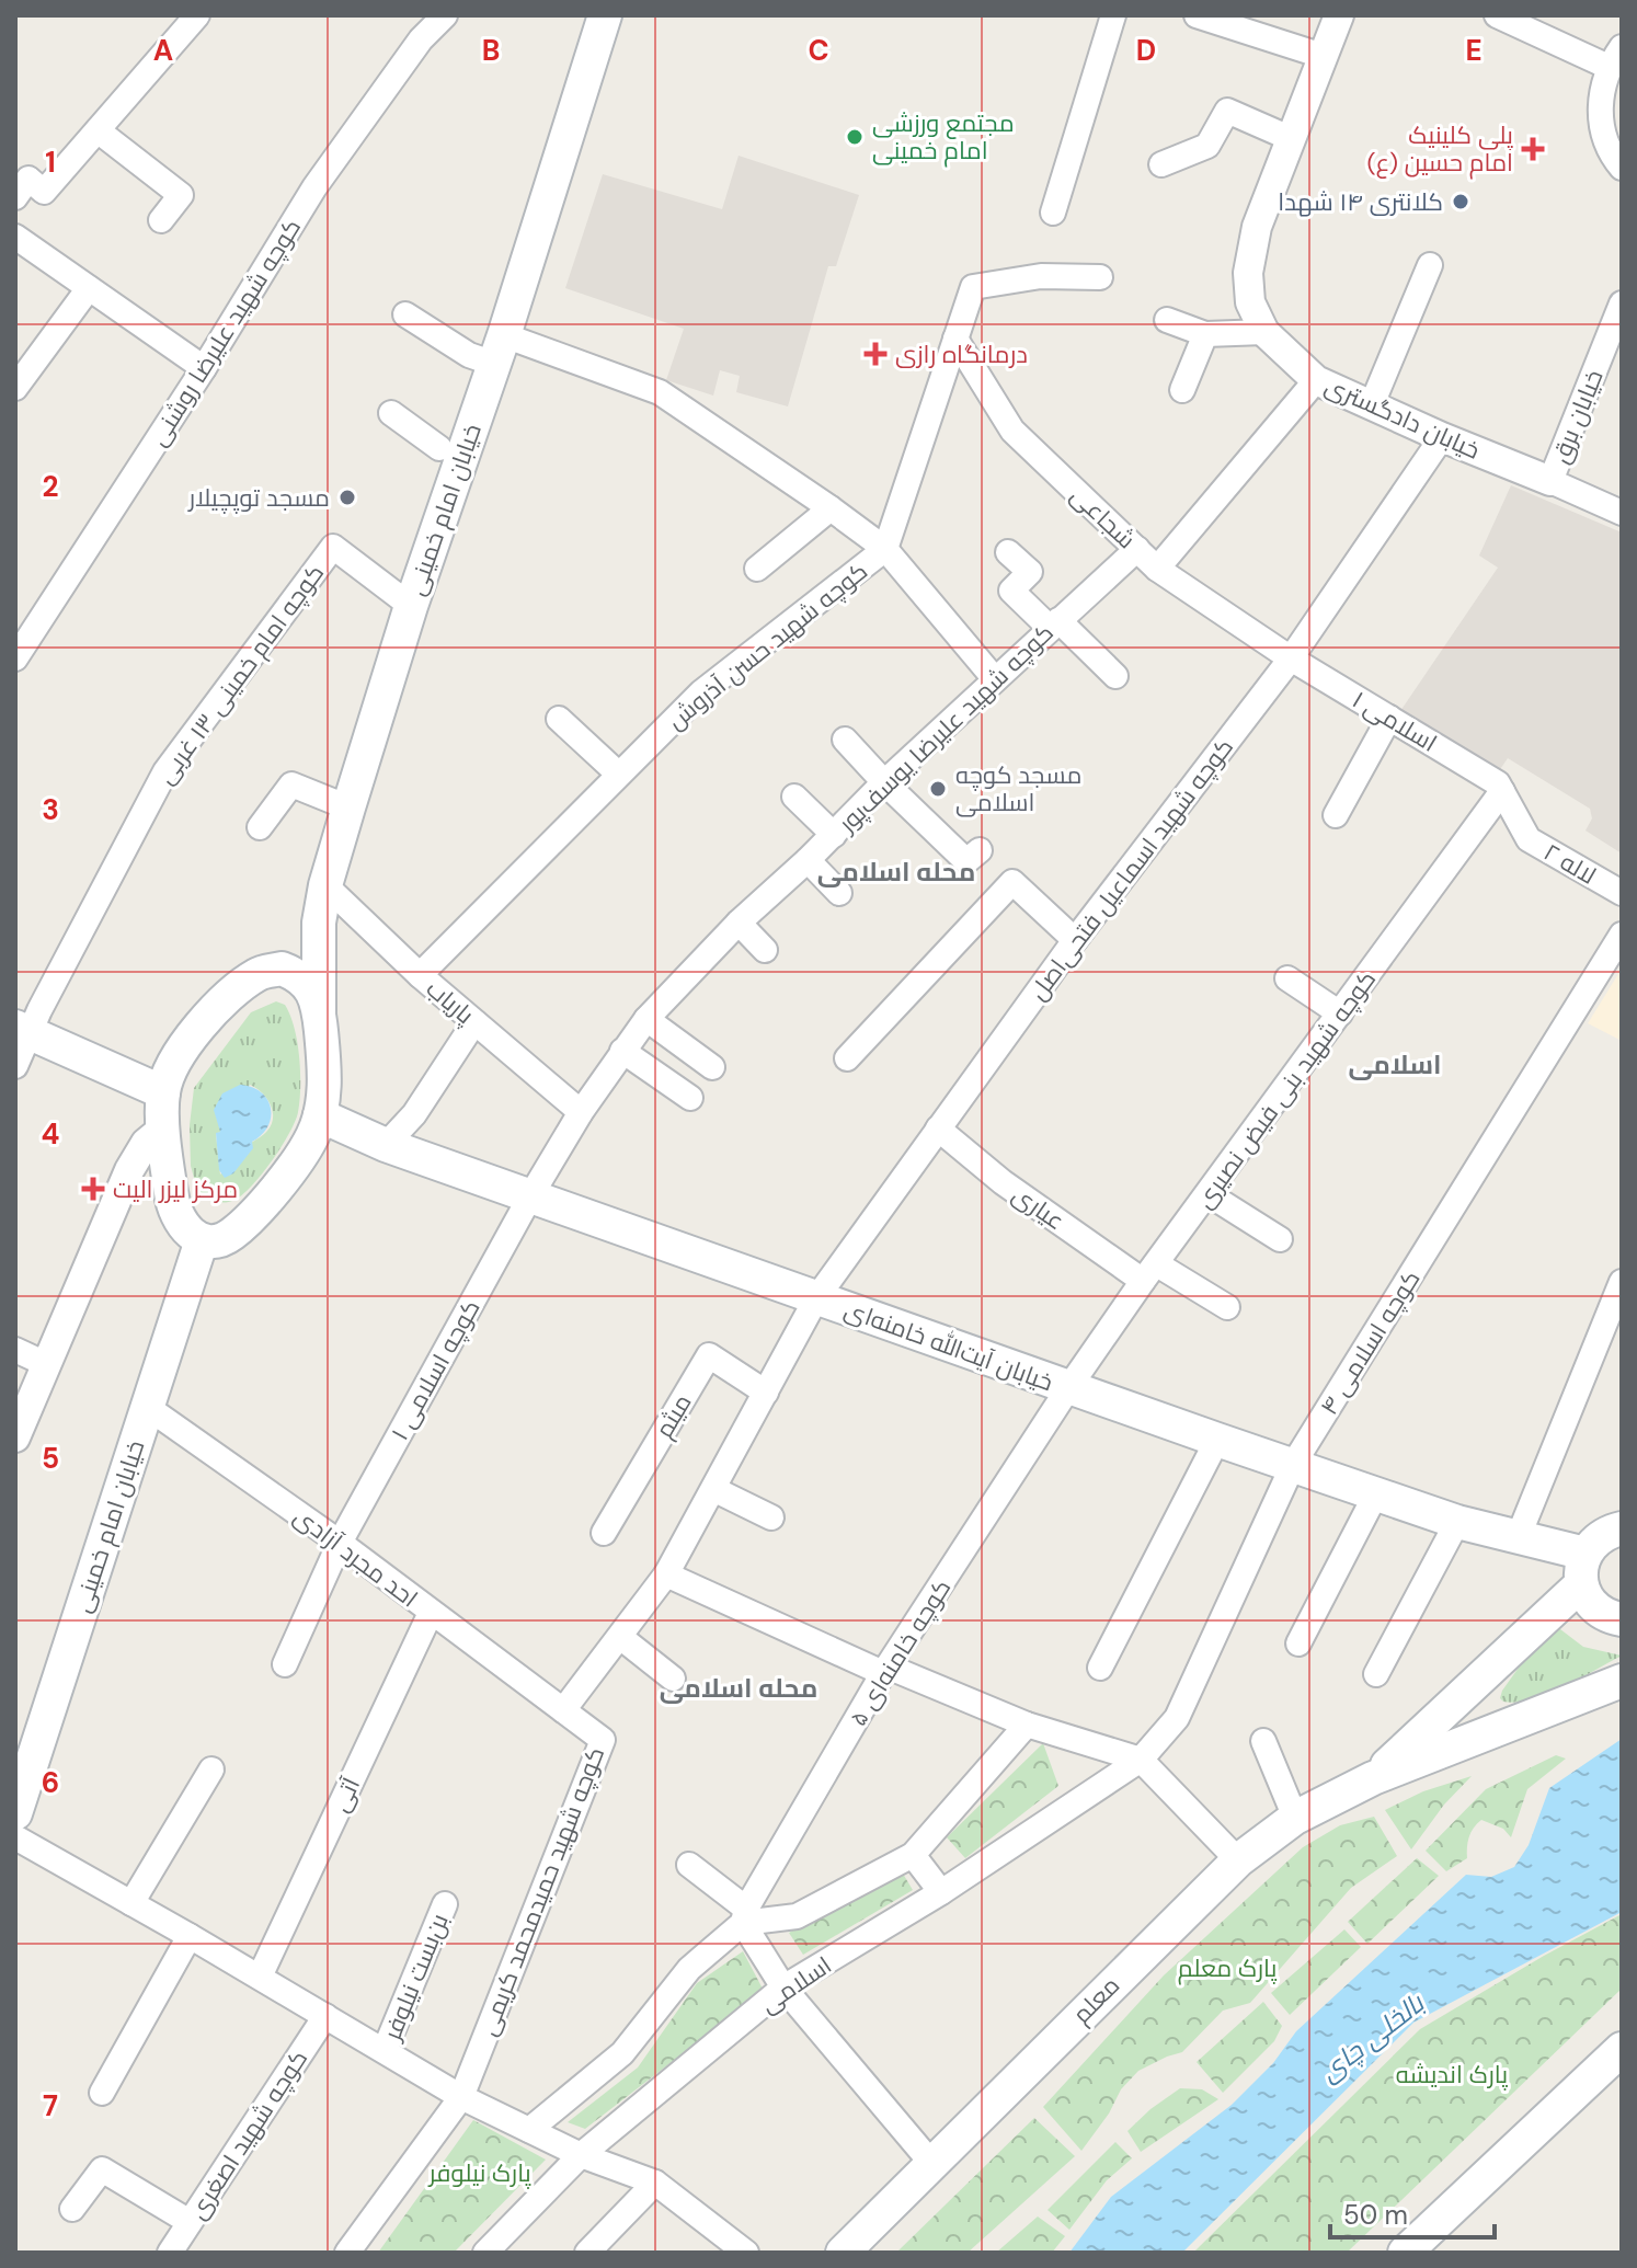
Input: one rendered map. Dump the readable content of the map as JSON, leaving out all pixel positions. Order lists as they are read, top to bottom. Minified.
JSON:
{"streets":{"main road":["خیابان امام خمینی","خیابان آیت‌الله خامنه‌ای","معلم"],"street":["کوچه شهید علیرضا روشنی","خیابان برق","خیابان دادگستری","شجاعی","کوچه شهید حسن آذروش","کوچه امام خمینی ۱۳ غربی","اسلامی ۱","کوچه شهید علیرضا یوسف‌پور","لاله ۲","کوچه شهید اسماعیل فتحی‌اصل","پاریاب","کوچه شهید بنی فیض نصیری","عیاری","کوچه اسلامی ۴","کوچه اسلامی ۱","میثم","احد مجرد آزادی","کوچه خامنه‌ای ۵","آتی","کوچه شهید حمیدمحمد کریمی","بن‌بست نیلوفر","اسلامی","کوچه شهید اصغری"]},"crossings":[["خیابان برق","خیابان دادگستری"],["خیابان دادگستری","کوچه شهید اسماعیل فتحی‌اصل"],["خیابان امام خمینی","کوچه امام خمینی ۱۳ غربی"],["خیابان امام خمینی","پاریاب"],["خیابان امام خمینی","خیابان آیت‌الله خامنه‌ای"],["خیابان امام خمینی","احد مجرد آزادی"],["شجاعی","کوچه شهید حسن آذروش"],["شجاعی","اسلامی ۱"],["شجاعی","کوچه شهید علیرضا یوسف‌پور"],["شجاعی","کوچه شهید اسماعیل فتحی‌اصل"],["کوچه شهید حسن آذروش","پاریاب"],["اسلامی ۱","لاله ۲"],["اسلامی ۱","کوچه شهید اسماعیل فتحی‌اصل"],["اسلامی ۱","کوچه شهید بنی فیض نصیری"],["کوچه شهید علیرضا یوسف‌پور","پاریاب"],["کوچه شهید علیرضا یوسف‌پور","خیابان آیت‌الله خامنه‌ای"],["کوچه شهید علیرضا یوسف‌پور","کوچه اسلامی ۱"],["لاله ۲","کوچه شهید بنی فیض نصیری"],["کوچه شهید اسماعیل فتحی‌اصل","عیاری"],["کوچه شهید اسماعیل فتحی‌اصل","خیابان آیت‌الله خامنه‌ای"],["کوچه شهید بنی فیض نصیری","عیاری"],["کوچه شهید بنی فیض نصیری","خیابان آیت‌الله خامنه‌ای"],["کوچه شهید بنی فیض نصیری","کوچه خامنه‌ای ۵"],["کوچه اسلامی ۴","خیابان آیت‌الله خامنه‌ای"],["کوچه اسلامی ۴","اسلامی"],["خیابان آیت‌الله خامنه‌ای","کوچه اسلامی ۱"],["خیابان آیت‌الله خامنه‌ای","کوچه خامنه‌ای ۵"],["کوچه اسلامی ۱","احد مجرد آزادی"],["احد مجرد آزادی","آتی"],["احد مجرد آزادی","کوچه شهید حمیدمحمد کریمی"]],"districts":["محله اسلامی","اسلامی","محله اسلامی"],"water":["بالخلی چای"],"parks":["پارک معلم","پارک اندیشه","پارک نیلوفر"],"places":{"other":["مجتمع ورزشی امام خمینی","کلانتری ۱۴ شهدا","مسجد توپچیلار","مسجد کوچه اسلامی"],"health":["پلی کلینیک امام حسین (ع)","درمانگاه رازی","مرکز لیزر الیت"]},"scale_bar":"50 m","grid":{"columns":["A","B","C","D","E"],"rows":["1","2","3","4","5","6","7"]}}
